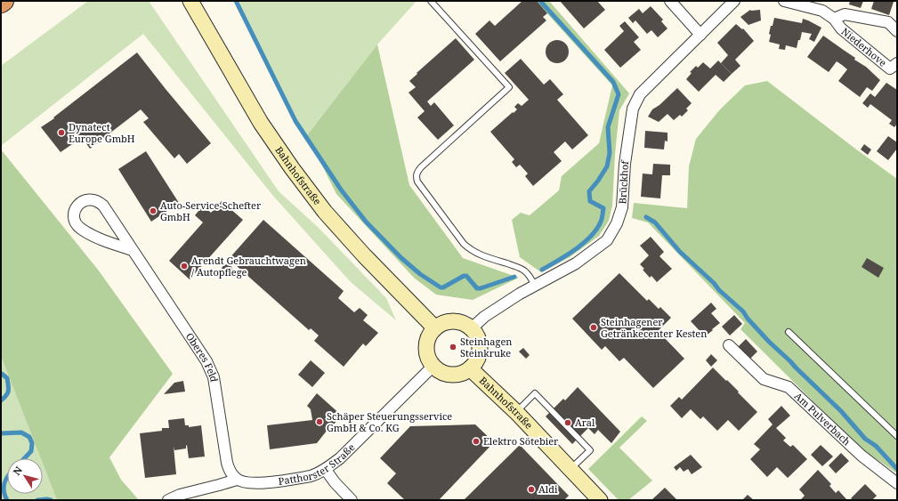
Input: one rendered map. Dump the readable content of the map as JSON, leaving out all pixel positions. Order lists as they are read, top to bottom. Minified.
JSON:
{"streets":{"street":["Niederhove","Bahnhofstraße","Brückhof","Oberes Feld","Am Pulverbach","Patthorster Straße"]},"crossings":[["Bahnhofstraße","Brückhof"],["Bahnhofstraße","Patthorster Straße"],["Brückhof","Patthorster Straße"],["Oberes Feld","Patthorster Straße"]],"places":["Dynatect Europe GmbH","Auto-Service-Schefter GmbH","Arendt Gebrauchtwagen / Autopflege","Steinhagener Getränkecenter Kesten","Steinhagen Steinkruke","Schäper Steuerungsservice GmbH & Co. KG","Aral","Elektro Sötebier","Aldi"],"north":"top left"}
